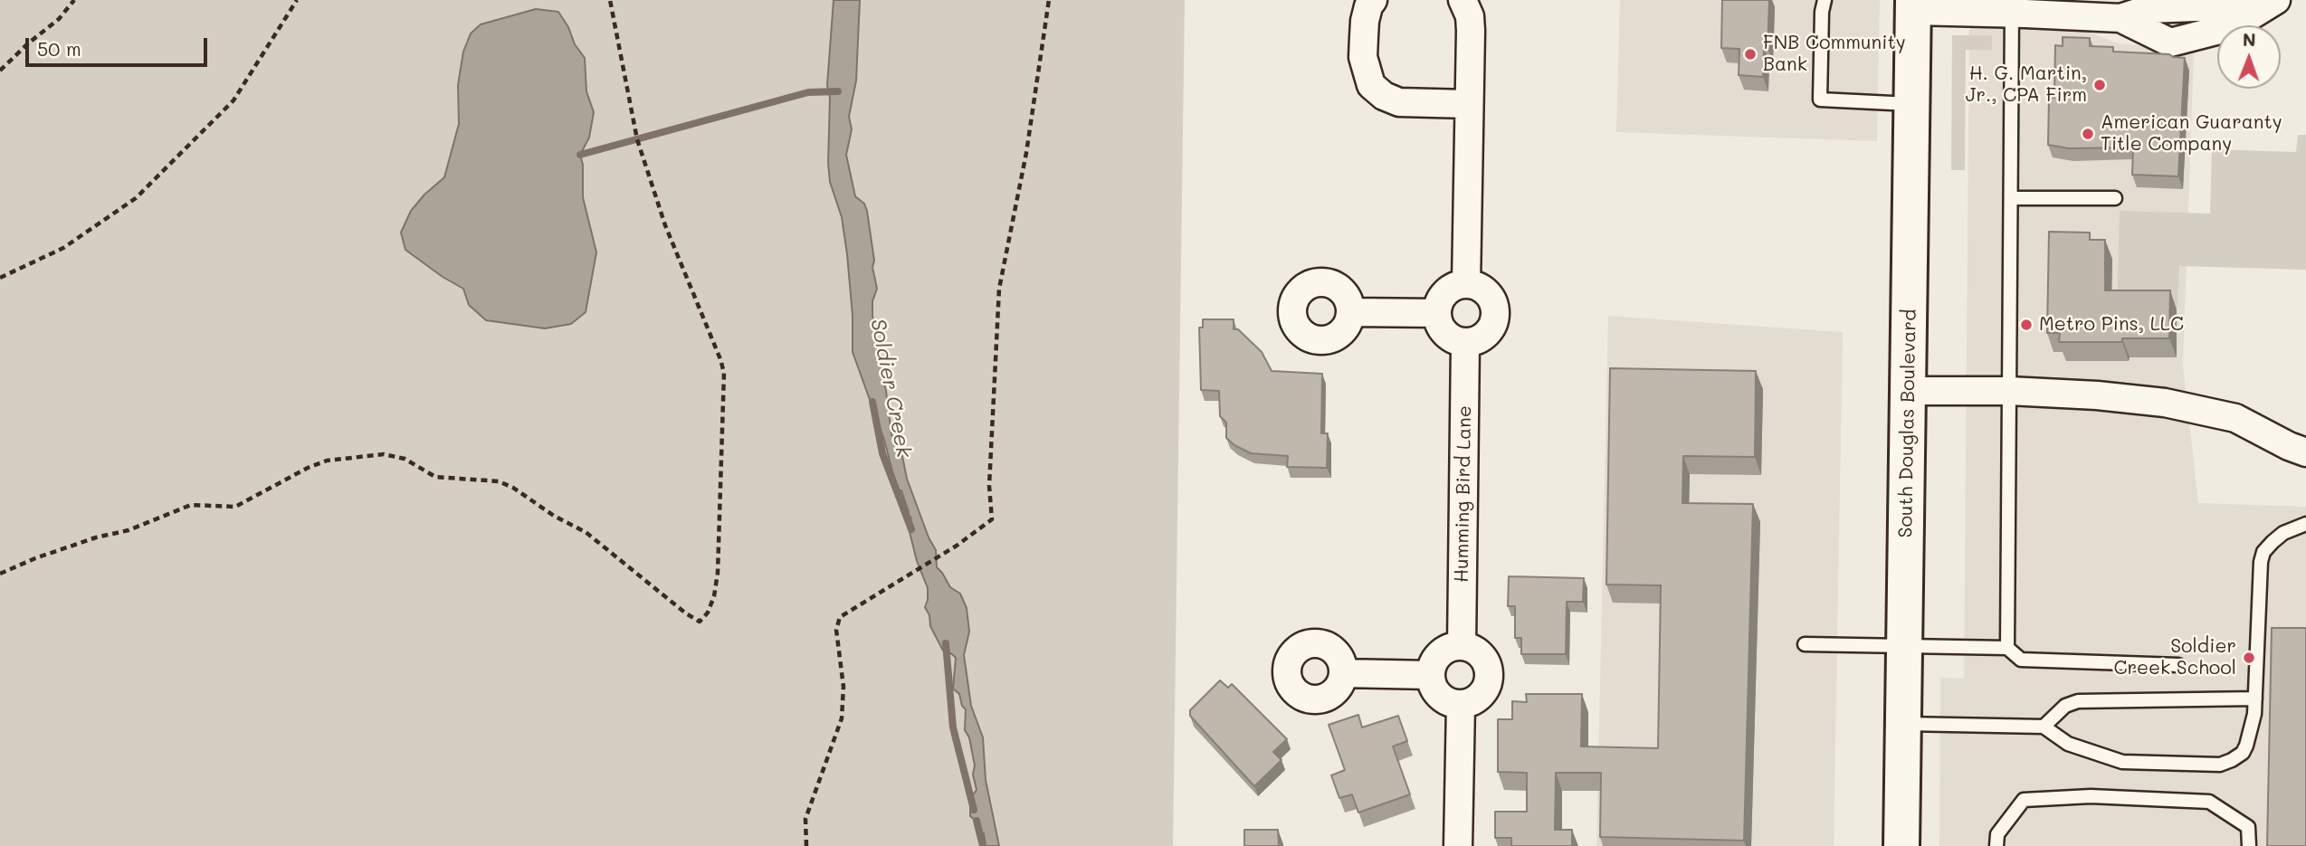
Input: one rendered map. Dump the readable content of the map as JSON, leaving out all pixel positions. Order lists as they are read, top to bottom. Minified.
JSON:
{"streets":{"main road":["South Douglas Boulevard"],"street":["Humming Bird Lane"]},"water":["Soldier Creek"],"places":["FNB Community Bank","H. G. Martin, Jr., CPA Firm","American Guaranty Title Company","Metro Pins, LLC","Soldier Creek School"],"scale_bar":"50 m","north":"top"}
